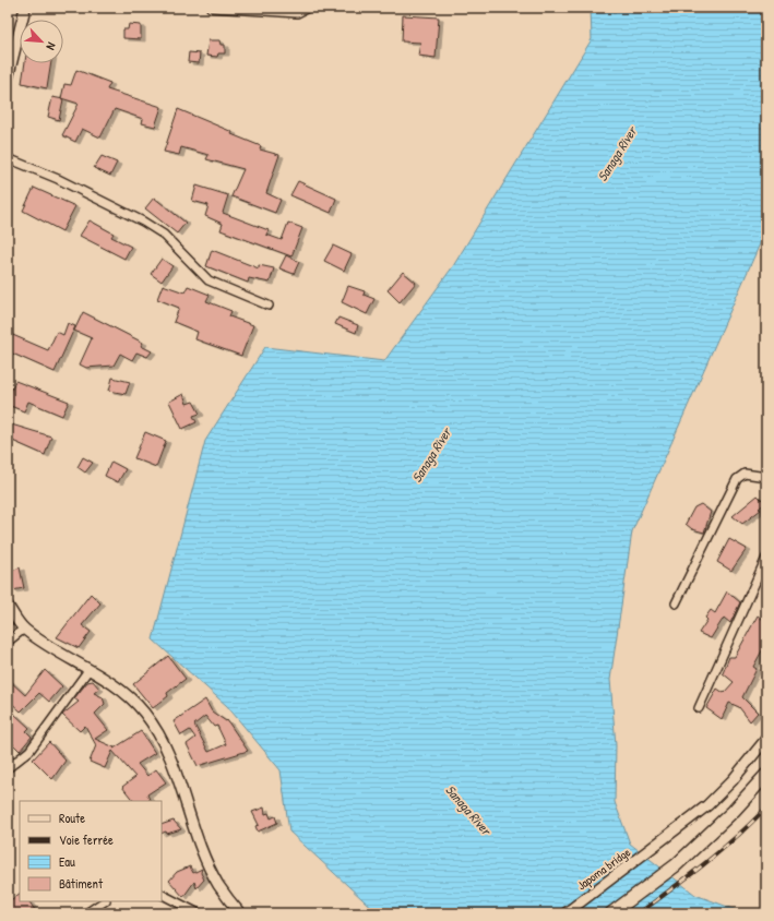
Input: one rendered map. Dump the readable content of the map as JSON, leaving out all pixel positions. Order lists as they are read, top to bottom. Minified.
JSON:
{"streets":{"street":["Japoma bridge"]},"water":["Sanaga River"],"legend":["Route","Voie ferrée","Eau","Bâtiment"],"north":"bottom right"}
